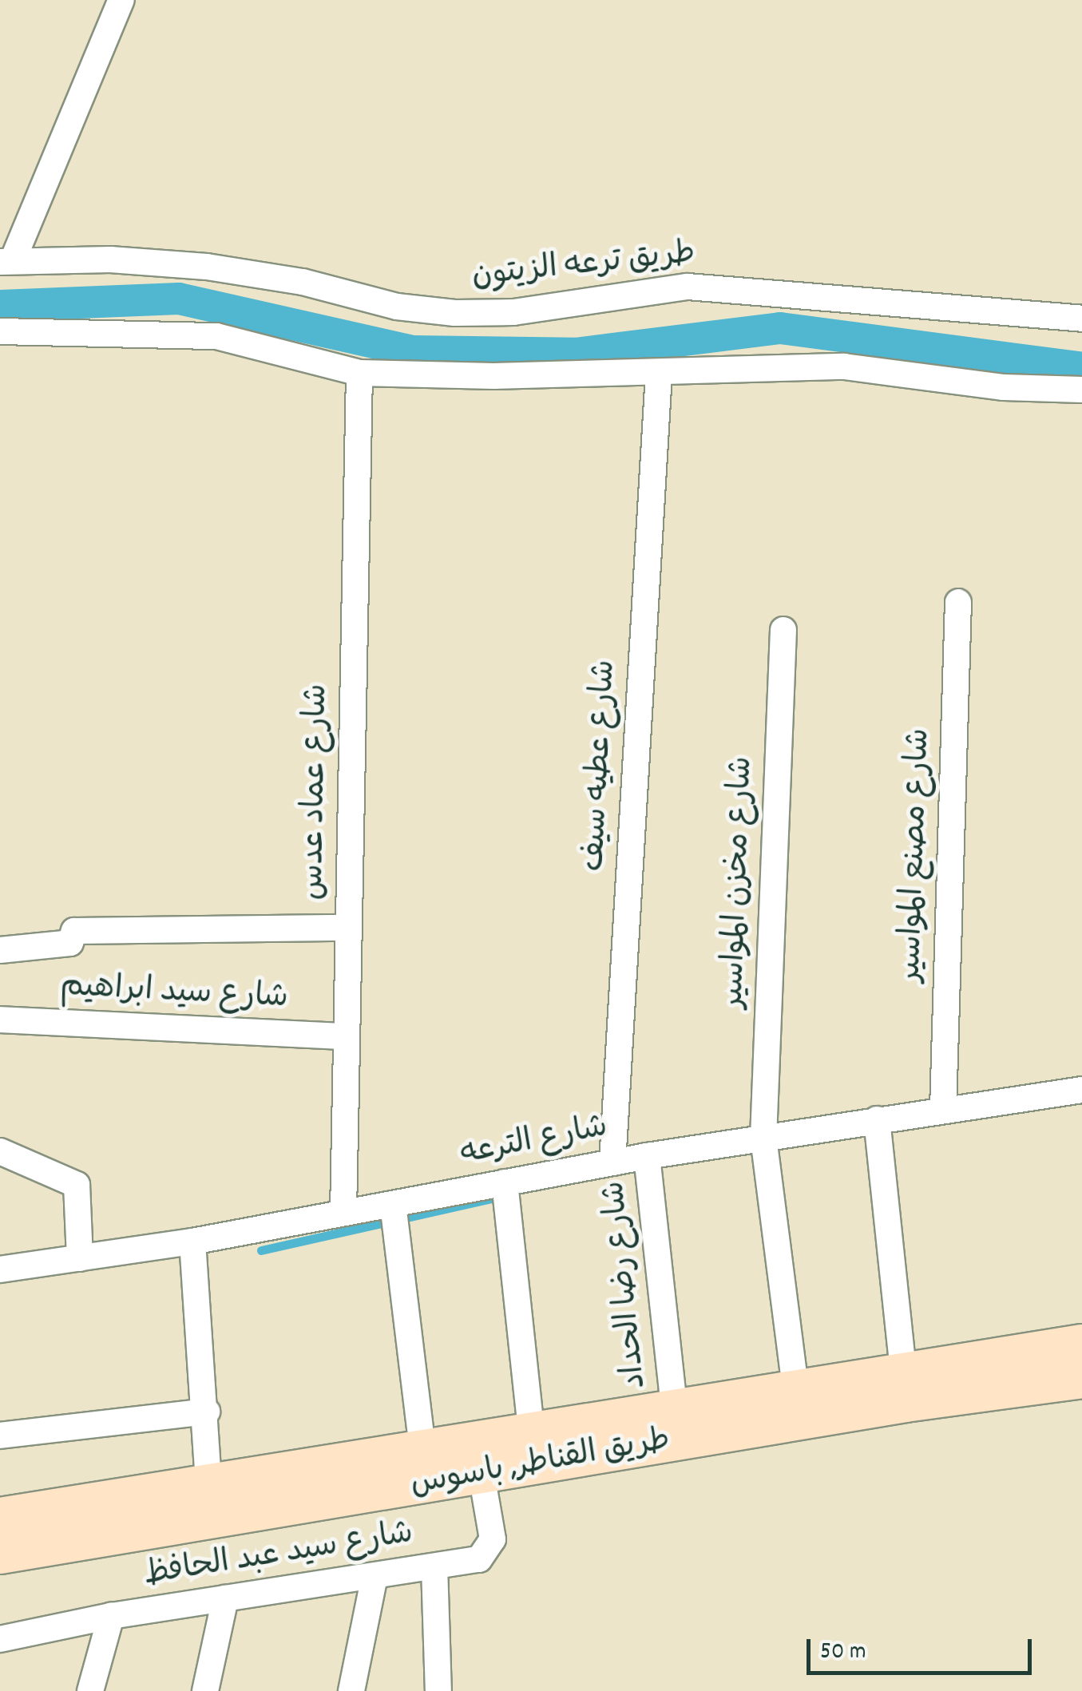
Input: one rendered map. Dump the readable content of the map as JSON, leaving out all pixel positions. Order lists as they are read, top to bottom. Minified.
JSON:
{"streets":{"main road":["طريق القناطر, باسوس"],"street":["طريق ترعه الزيتون","شارع عطيه سيف","شارع عماد عدس","شارع مصنع المواسير","شارع مخزن المواسير","شارع سيد ابراهيم","شارع الترعه","شارع رضا الحداد","شارع سيد عبد الحافظ"]},"crossings":[["شارع عطيه سيف","شارع الترعه"],["شارع عماد عدس","شارع سيد ابراهيم"],["شارع عماد عدس","شارع الترعه"],["شارع مصنع المواسير","شارع الترعه"],["شارع مخزن المواسير","شارع الترعه"],["شارع مخزن المواسير","طريق القناطر, باسوس"],["شارع الترعه","شارع رضا الحداد"],["شارع رضا الحداد","طريق القناطر, باسوس"],["طريق القناطر, باسوس","شارع سيد عبد الحافظ"]],"scale_bar":"50 m"}
